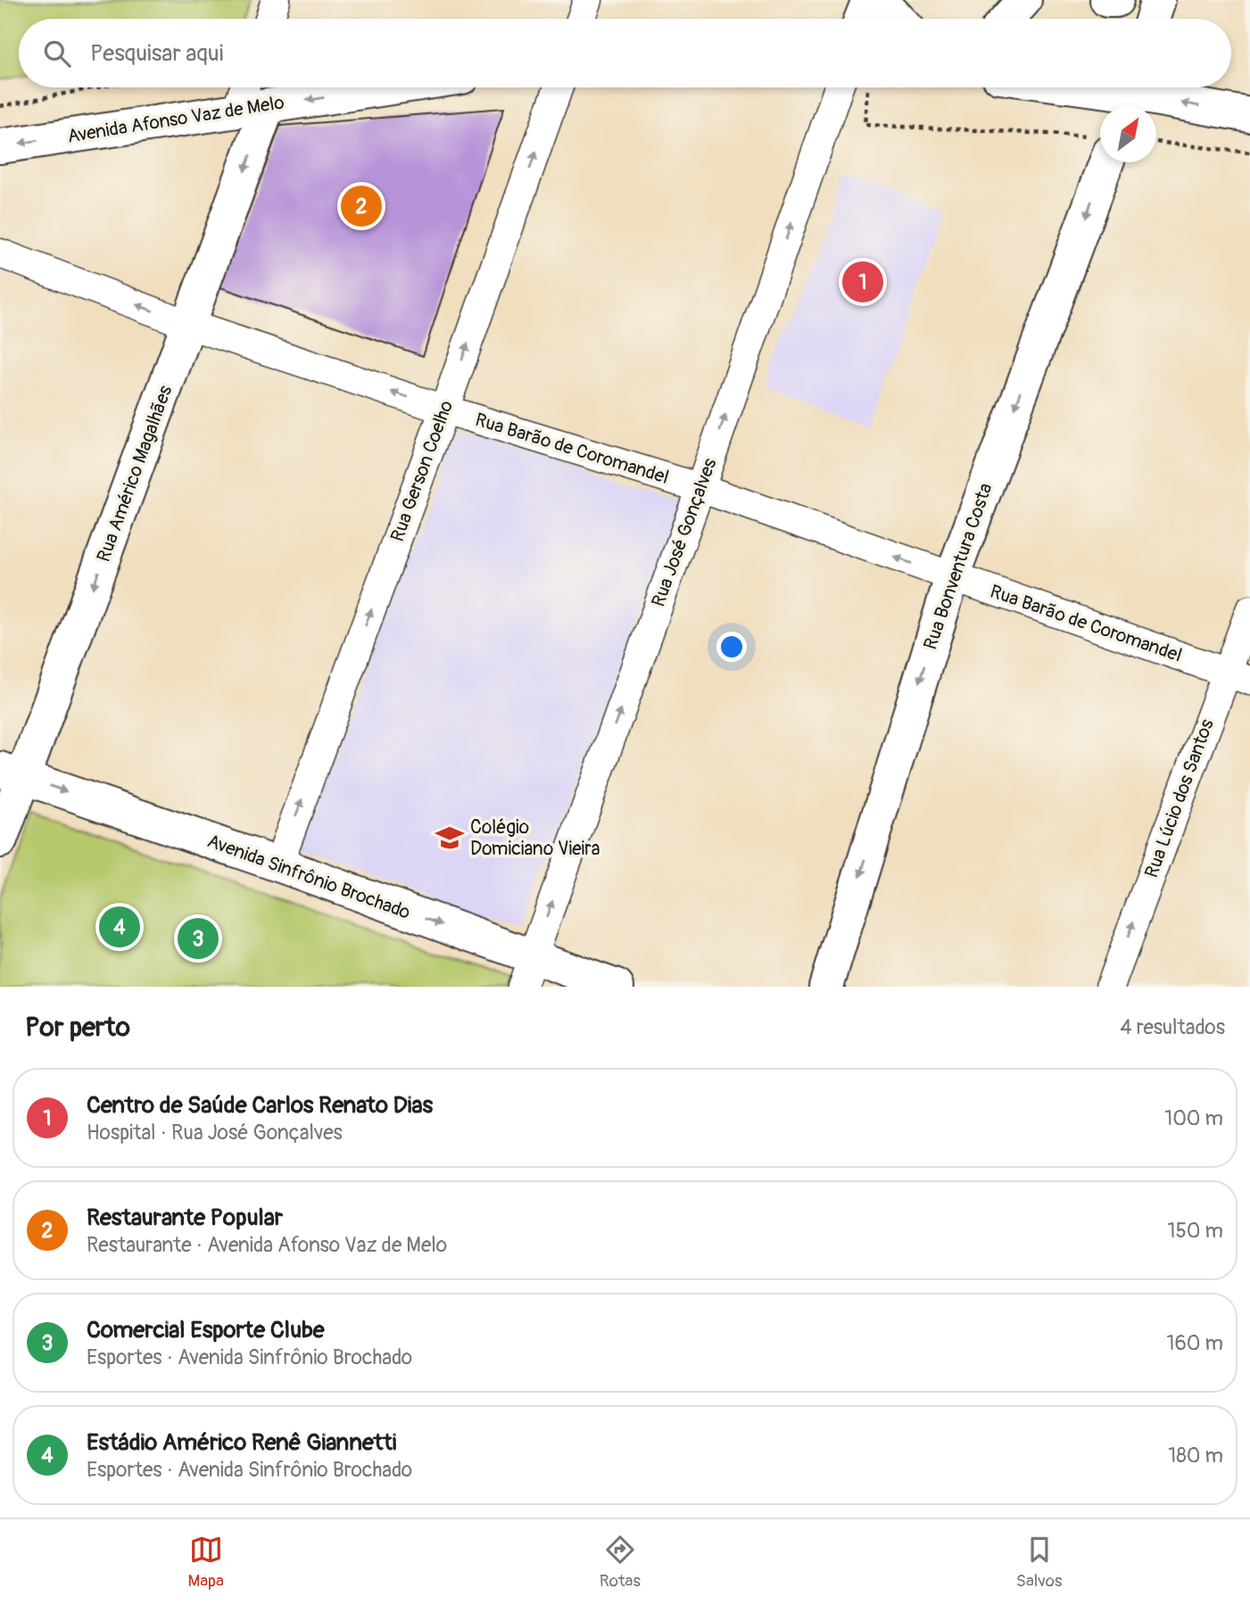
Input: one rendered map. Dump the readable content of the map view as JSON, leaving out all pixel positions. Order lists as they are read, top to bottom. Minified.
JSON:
{"streets":{"main road":["Avenida Afonso Vaz de Melo","Rua Américo Magalhães","Rua Bonventura Costa","Avenida Sinfrônio Brochado"],"street":["Rua Barão de Coromandel","Rua Gerson Coelho","Rua José Gonçalves","Rua Lúcio dos Santos"]},"crossings":[["Avenida Afonso Vaz de Melo","Rua Américo Magalhães"],["Rua Barão de Coromandel","Rua Gerson Coelho"],["Rua Barão de Coromandel","Rua Américo Magalhães"],["Rua Barão de Coromandel","Rua José Gonçalves"],["Rua Barão de Coromandel","Rua Bonventura Costa"],["Rua Barão de Coromandel","Rua Lúcio dos Santos"],["Rua Gerson Coelho","Avenida Sinfrônio Brochado"],["Rua Américo Magalhães","Avenida Sinfrônio Brochado"],["Rua José Gonçalves","Avenida Sinfrônio Brochado"]],"one_way":["Avenida Afonso Vaz de Melo","Rua Barão de Coromandel","Rua Gerson Coelho","Rua Américo Magalhães","Rua José Gonçalves","Rua Bonventura Costa","Rua Lúcio dos Santos","Avenida Sinfrônio Brochado"],"places":{"school or university":["Colégio Domiciano Vieira"]},"north":"top right","page":{"search":"Pesquisar aqui","pins":["2","1","4","3"],"heading":["Por perto","4 resultados"],"list":[{"mark":"1","name":"Centro de Saúde Carlos Renato Dias","note":"Hospital · Rua José Gonçalves","value":"100 m"},{"mark":"2","name":"Restaurante Popular","note":"Restaurante · Avenida Afonso Vaz de Melo","value":"150 m"},{"mark":"3","name":"Comercial Esporte Clube","note":"Esportes · Avenida Sinfrônio Brochado","value":"160 m"},{"mark":"4","name":"Estádio Américo Renê Giannetti","note":"Esportes · Avenida Sinfrônio Brochado","value":"180 m"}],"nav":["Mapa","Rotas","Salvos"]}}
